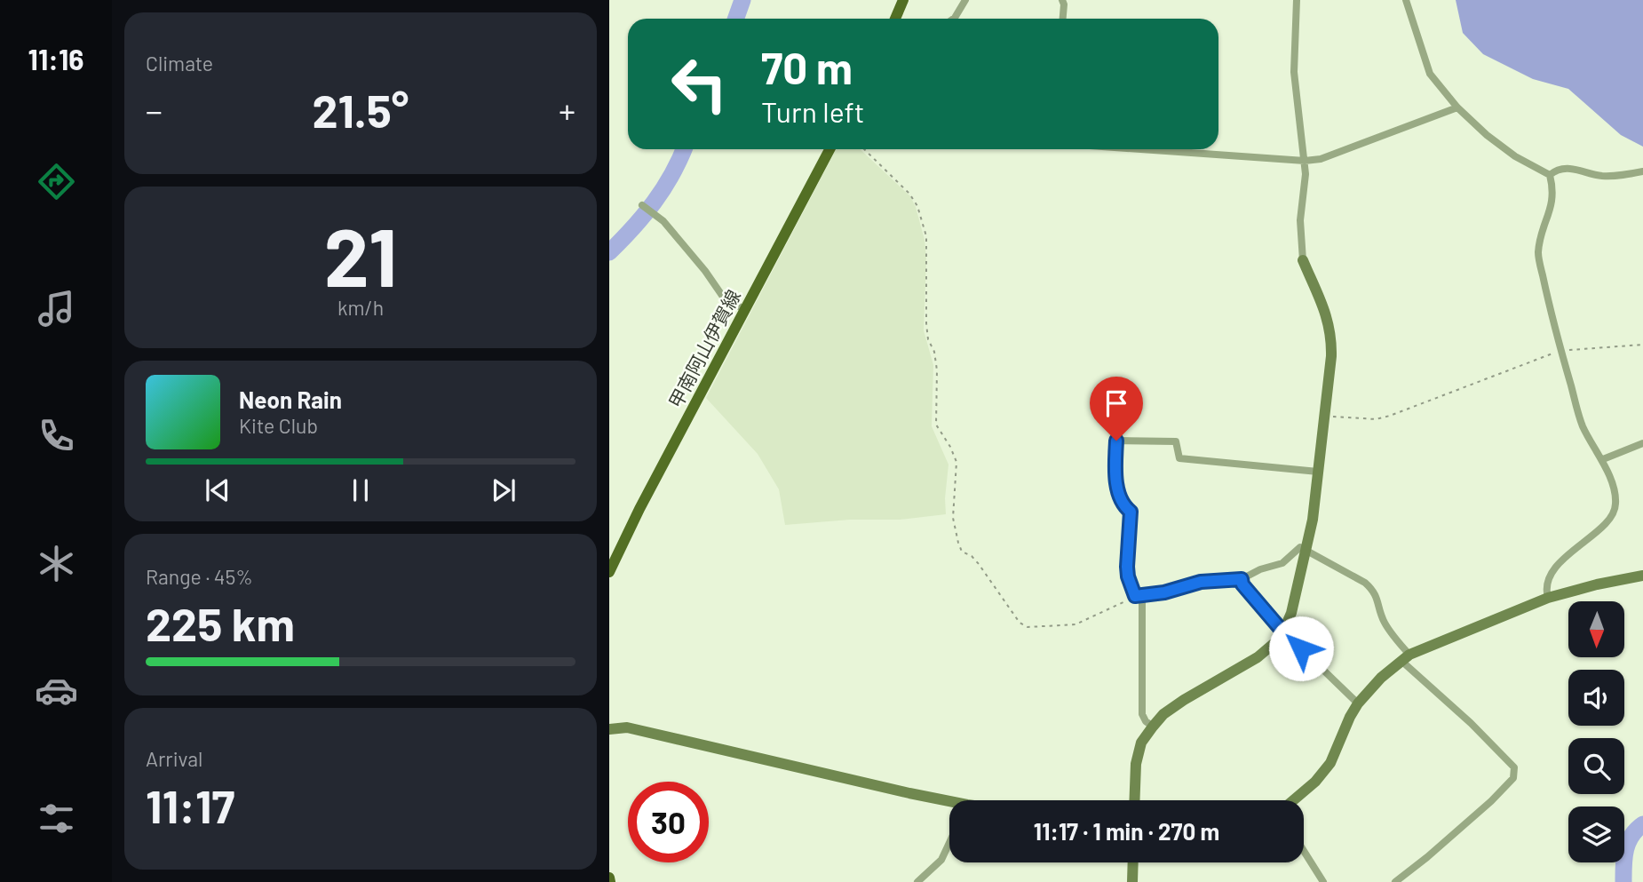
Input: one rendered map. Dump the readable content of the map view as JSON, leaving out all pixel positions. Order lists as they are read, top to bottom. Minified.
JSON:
{"streets":{"main road":["甲南阿山伊賀線"]},"north":"bottom","page":{"tabs":"11:16","tile":["Climate",["21","km/h"],["Range · 45%","225 km"],["Arrival","11:17"]],"turn":["70 m","Turn left"],"heat":["−","21.5°","+"],"song":["Neon Rain","Kite Club"],"limit":"30","trip":"11:17 · 1 min · 270 m"}}
